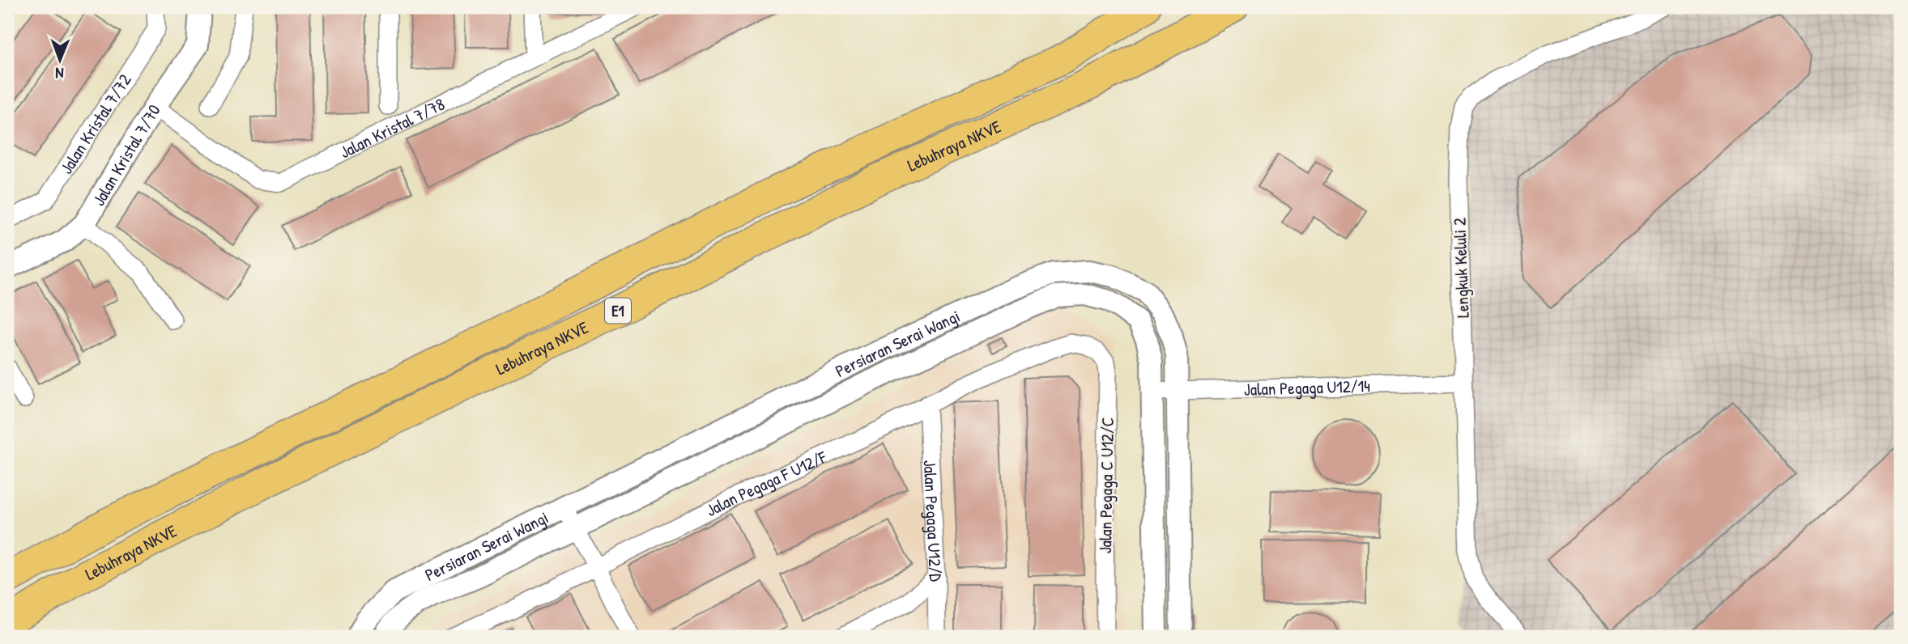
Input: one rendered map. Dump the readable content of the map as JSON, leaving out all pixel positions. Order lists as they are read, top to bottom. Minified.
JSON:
{"streets":{"highway":["Lebuhraya NKVE","E1"],"street":["Jalan Kristal 7/72","Jalan Kristal 7/78","Jalan Kristal 7/70","Lengkuk Keluli 2","Persiaran Serai Wangi","Jalan Pegaga U12/14","Jalan Pegaga F U12/F","Jalan Pegaga C U12/C","Jalan Pegaga U12/D"]},"crossings":[["Jalan Kristal 7/78","Jalan Kristal 7/70"],["Lengkuk Keluli 2","Jalan Pegaga U12/14"],["Persiaran Serai Wangi","Jalan Pegaga U12/14"],["Jalan Pegaga F U12/F","Jalan Pegaga C U12/C"],["Jalan Pegaga F U12/F","Jalan Pegaga U12/D"]],"north":"bottom"}
